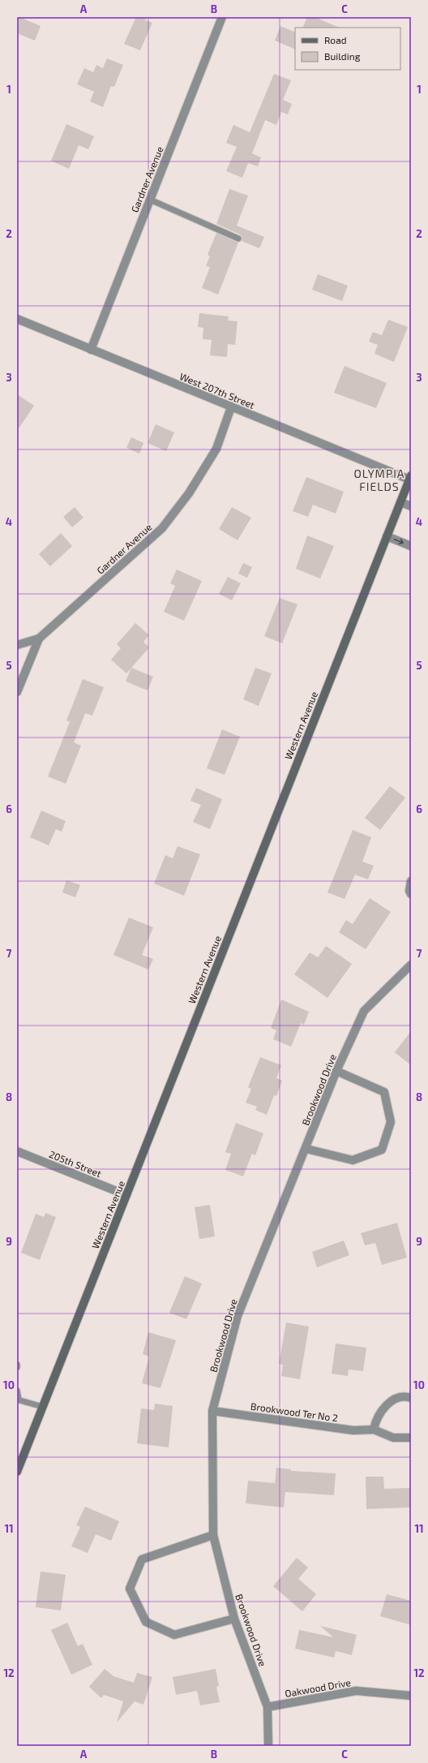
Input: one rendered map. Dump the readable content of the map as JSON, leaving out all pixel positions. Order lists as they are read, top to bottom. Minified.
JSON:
{"streets":{"main road":["Western Avenue"],"street":["Gardner Avenue","West 207th Street","Brookwood Drive","205th Street","Brookwood Ter No 2","Oakwood Drive"]},"crossings":[["Gardner Avenue","West 207th Street"],["West 207th Street","Western Avenue"],["Western Avenue","205th Street"],["Brookwood Drive","Brookwood Ter No 2"],["Brookwood Drive","Oakwood Drive"]],"districts":["OLYMPIA FIELDS"],"legend":["Road","Building"],"grid":{"columns":["A","B","C"],"rows":["1","2","3","4","5","6","7","8","9","10","11","12"]}}
